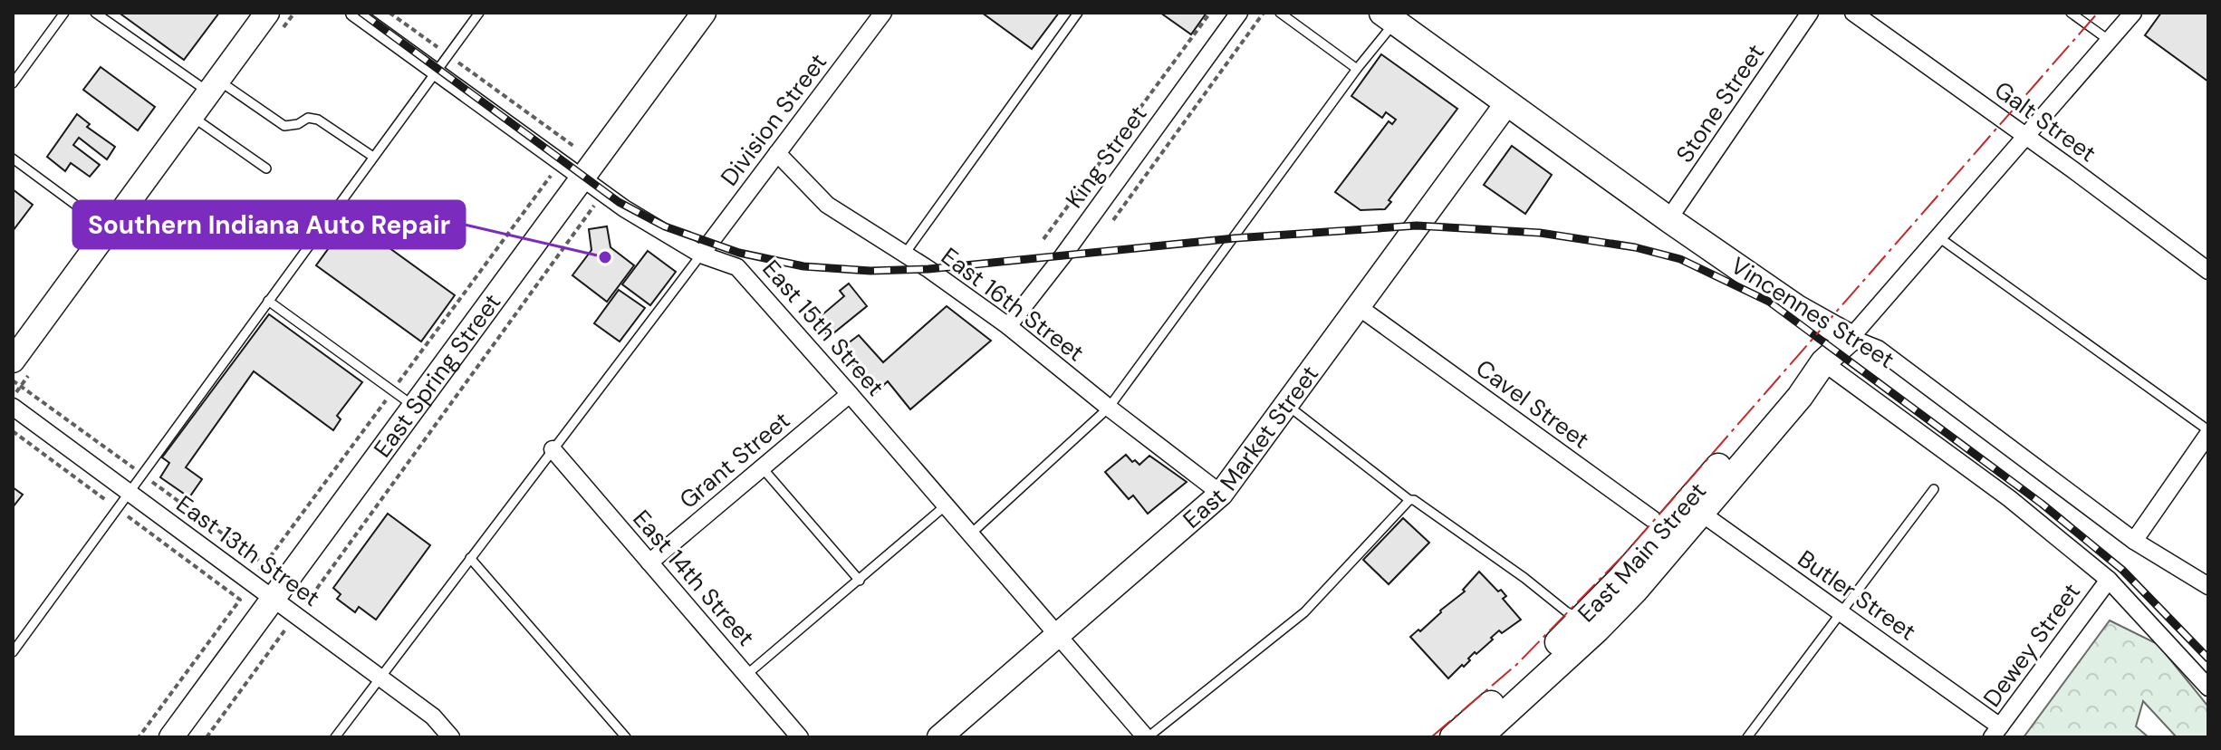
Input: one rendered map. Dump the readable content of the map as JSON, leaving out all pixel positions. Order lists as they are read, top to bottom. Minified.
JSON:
{"streets":{"main road":["Vincennes Street","East Spring Street","East Market Street","East Main Street"],"street":["Stone Street","Division Street","Galt Street","King Street","East 16th Street","East 15th Street","Cavel Street","Grant Street","East 13th Street","East 14th Street","Butler Street","Dewey Street"]},"crossings":[["Stone Street","Vincennes Street"],["Division Street","East 16th Street"],["Division Street","East 15th Street"],["King Street","East 16th Street"],["East 16th Street","East Market Street"],["Vincennes Street","East Market Street"],["Vincennes Street","East Main Street"],["Vincennes Street","Dewey Street"],["East 15th Street","East Spring Street"],["East 15th Street","East Market Street"],["East 15th Street","Grant Street"],["East Spring Street","East 13th Street"],["Cavel Street","East Market Street"],["Cavel Street","East Main Street"],["Grant Street","East 14th Street"],["East Main Street","Butler Street"],["Butler Street","Dewey Street"]],"places":["Southern Indiana Auto Repair"]}
